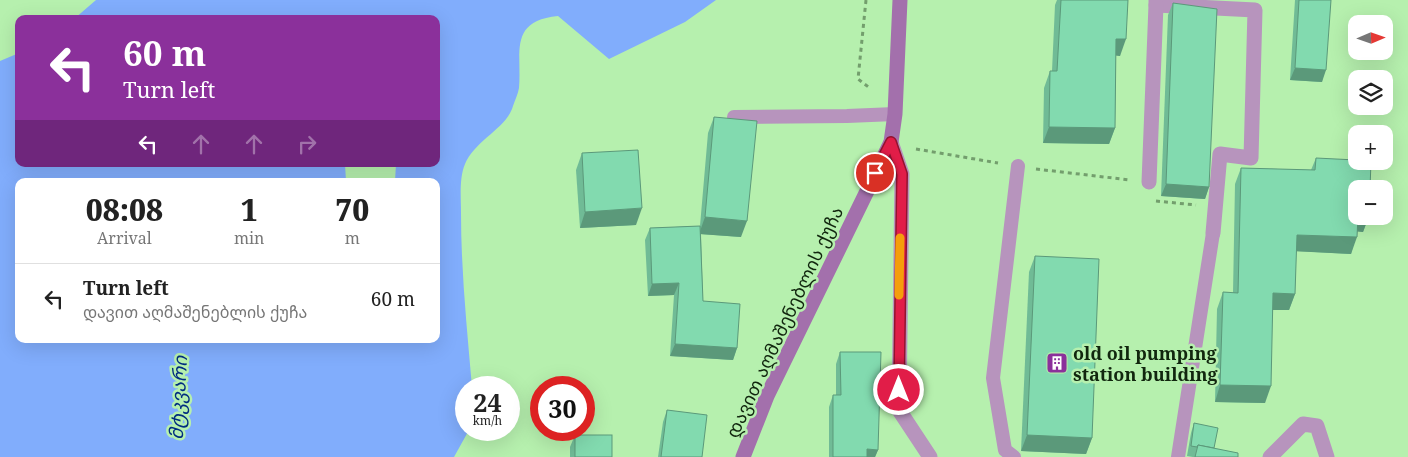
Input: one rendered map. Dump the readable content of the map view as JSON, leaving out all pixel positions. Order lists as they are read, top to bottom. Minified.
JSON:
{"streets":{"main road":["დავით აღმაშენებლის ქუჩა"]},"water":["მტკვარი"],"places":{"building":["old oil pumping station building"]},"north":"right","page":{"map_buttons":["+","−"],"turn":["60 m","Turn left"],"eta":["08:08","Arrival","1","min","70","m"],"list":[{"name":"Turn left","note":"დავით აღმაშენებლის ქუჩა","value":"60 m"}],"speed":"24 km/h","limit":"30"}}
